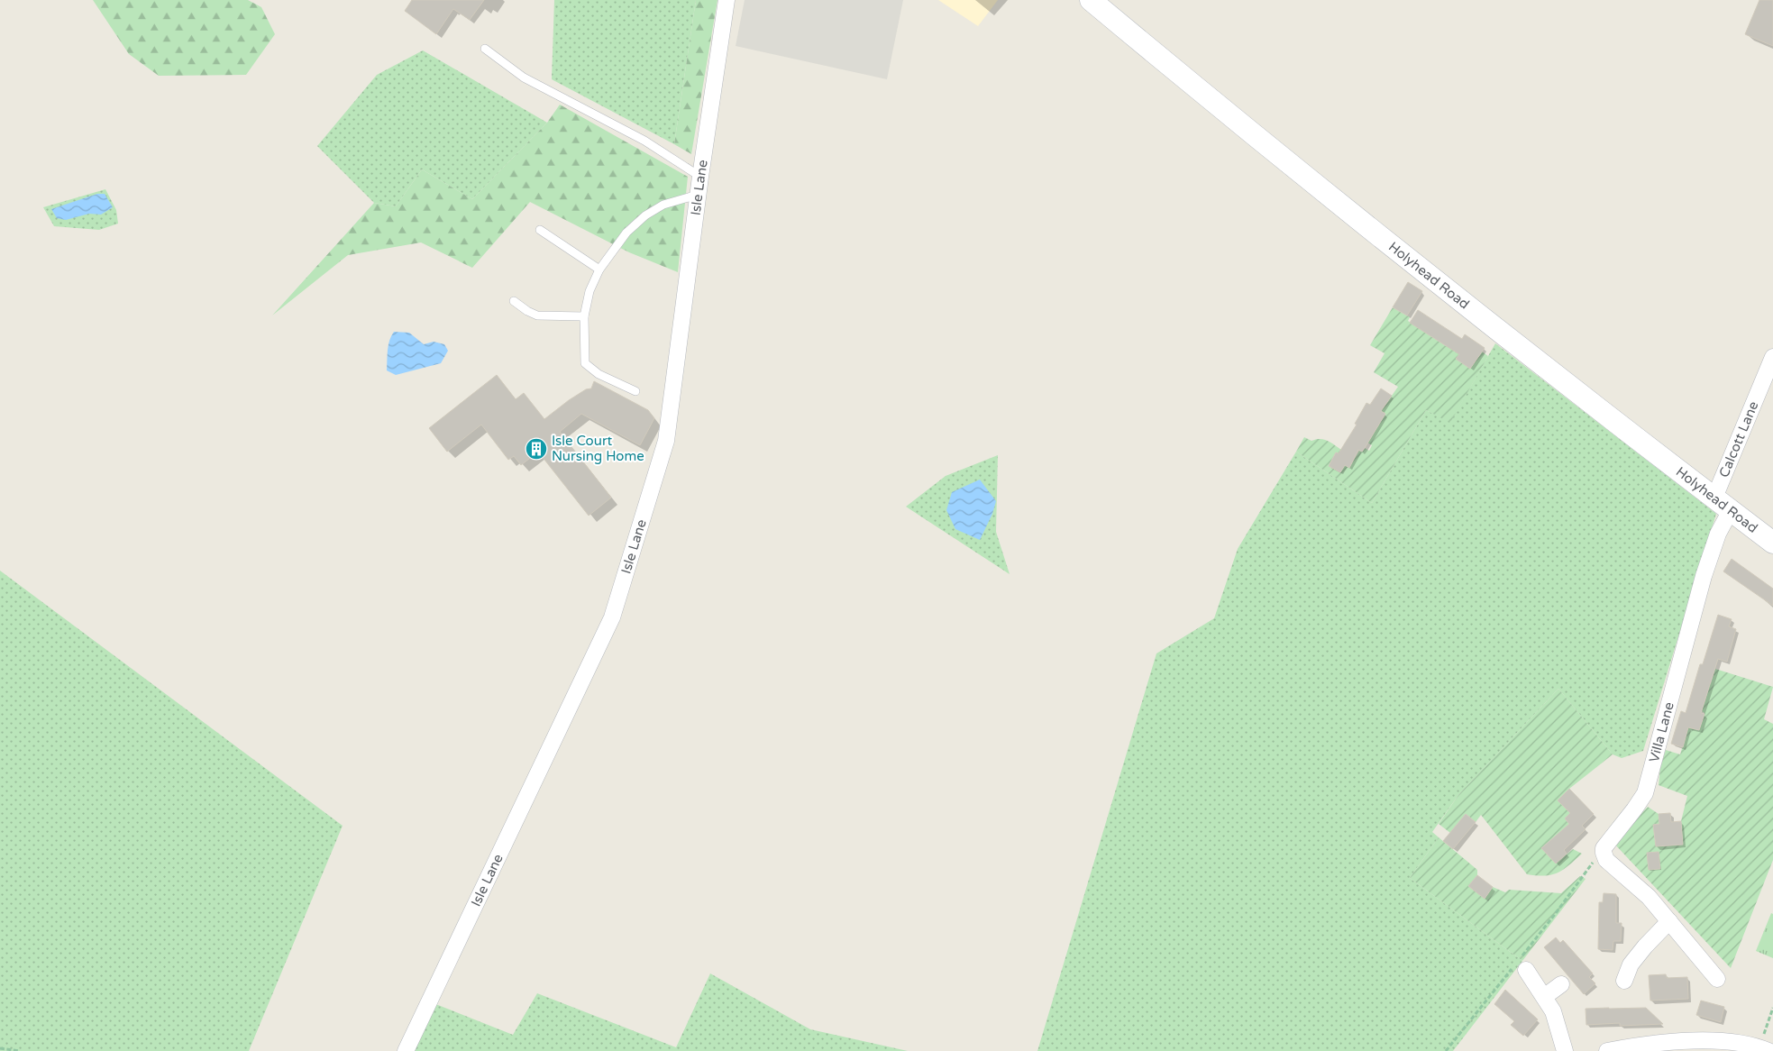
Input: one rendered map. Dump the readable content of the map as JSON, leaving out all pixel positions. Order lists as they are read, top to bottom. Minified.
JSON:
{"streets":{"main road":["Holyhead Road"],"street":["Isle Lane","Calcott Lane","Villa Lane"]},"crossings":[["Holyhead Road","Calcott Lane"],["Holyhead Road","Villa Lane"],["Calcott Lane","Villa Lane"]],"places":{"building":["Isle Court Nursing Home"]}}
